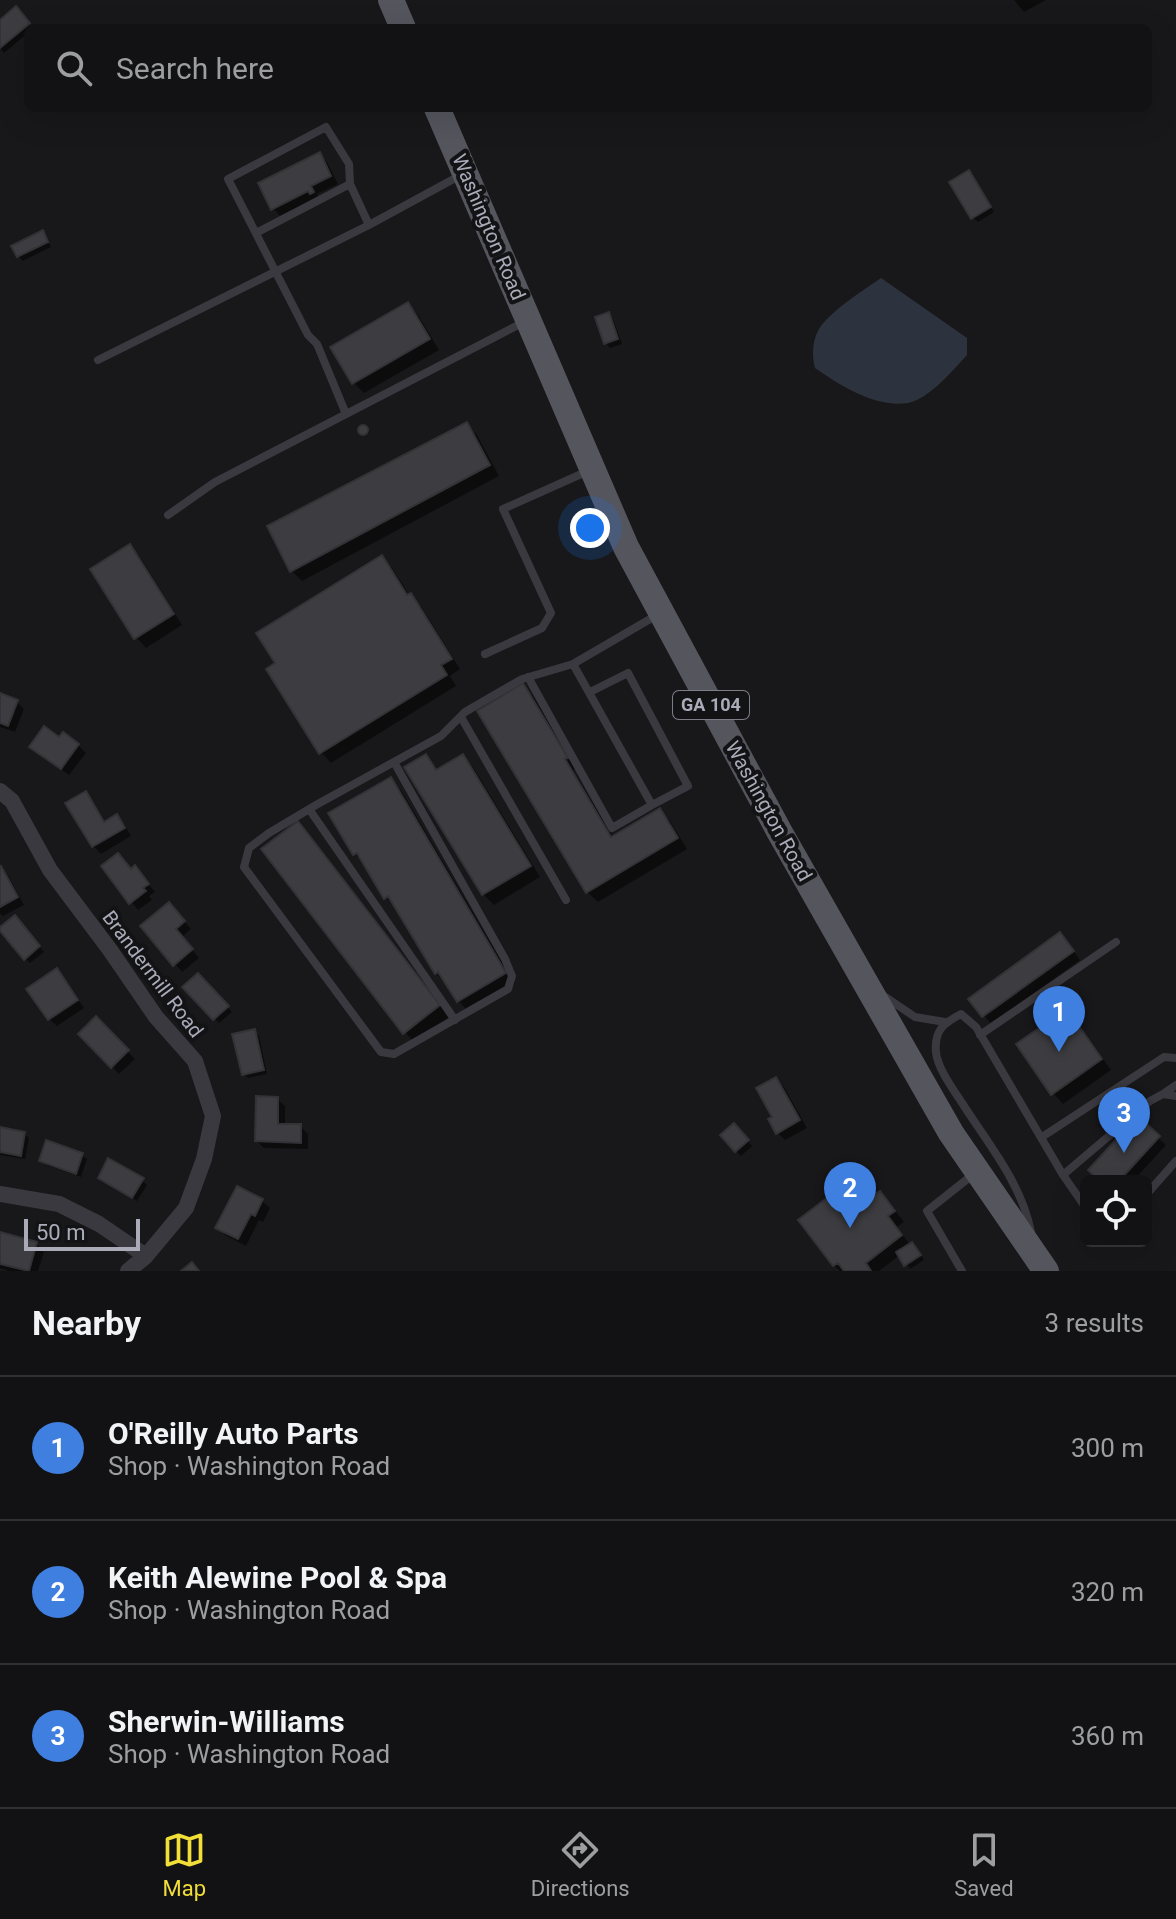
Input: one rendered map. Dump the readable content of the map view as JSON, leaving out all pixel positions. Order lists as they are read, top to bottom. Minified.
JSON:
{"streets":{"main road":["Washington Road","GA 104"],"street":["Brandermill Road"]},"scale_bar":"50 m","page":{"search":"Search here","pins":["1","3","2"],"scale":"50 m","heading":["Nearby","3 results"],"list":[{"mark":"1","name":"O'Reilly Auto Parts","note":"Shop · Washington Road","value":"300 m"},{"mark":"2","name":"Keith Alewine Pool & Spa","note":"Shop · Washington Road","value":"320 m"},{"mark":"3","name":"Sherwin-Williams","note":"Shop · Washington Road","value":"360 m"}],"nav":["Map","Directions","Saved"]}}
